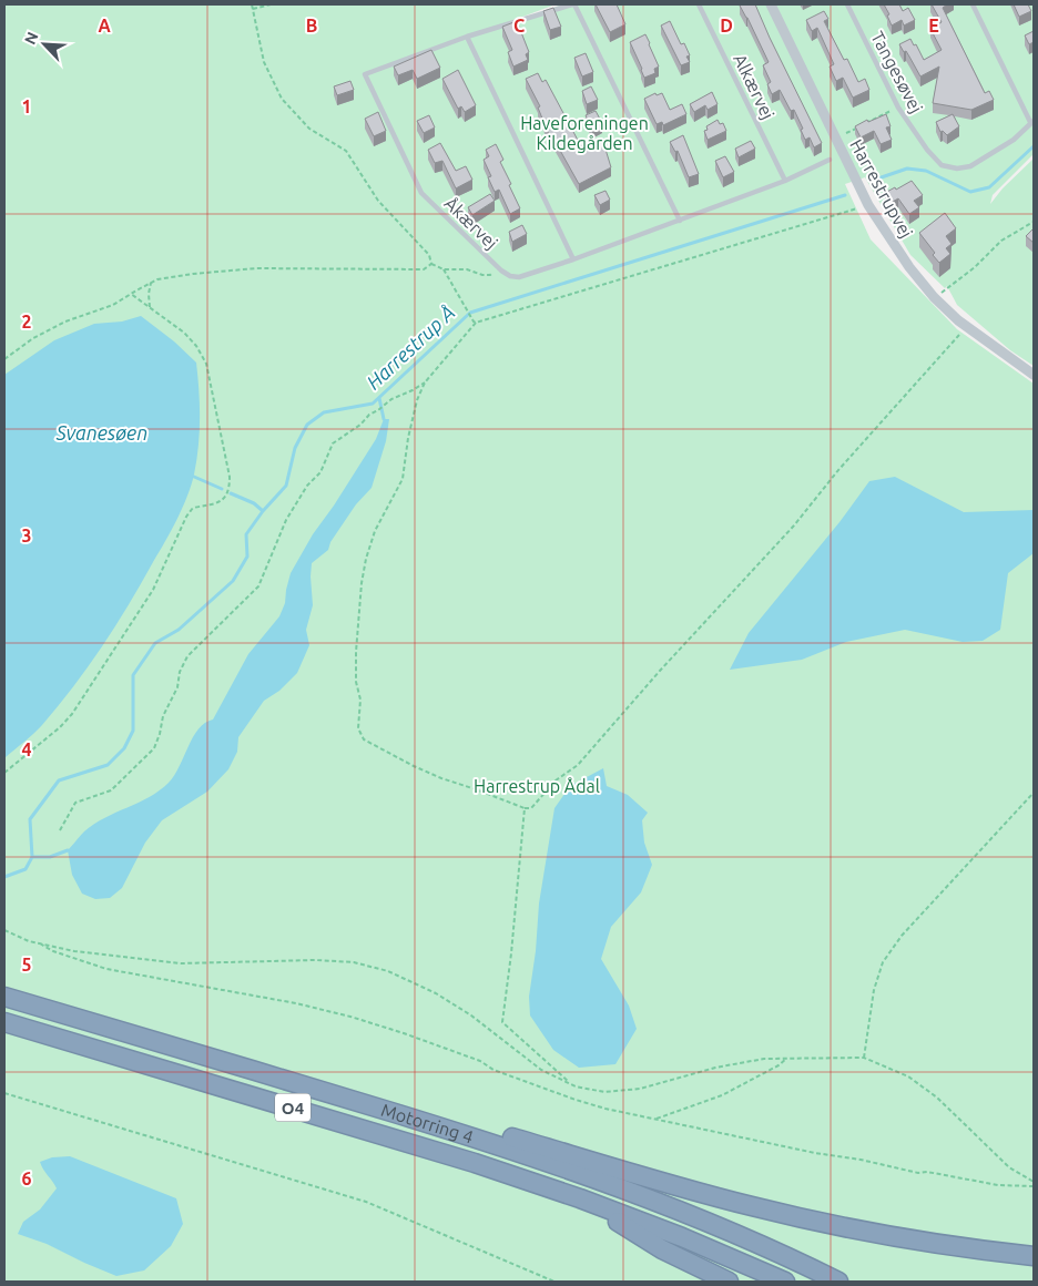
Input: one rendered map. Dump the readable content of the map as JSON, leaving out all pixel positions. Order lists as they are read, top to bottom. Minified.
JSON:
{"streets":{"highway":["O4","Motorring 4"],"street":["Harrestrupvej"],"lane":["Tangesøvej","Alkærvej","Åkærvej"]},"crossings":[["Alkærvej","Åkærvej"]],"water":["Harrestrup Å","Svanesøen"],"parks":["Haveforeningen Kildegården","Harrestrup Ådal"],"north":"top left","grid":{"columns":["A","B","C","D","E"],"rows":["1","2","3","4","5","6"]}}
